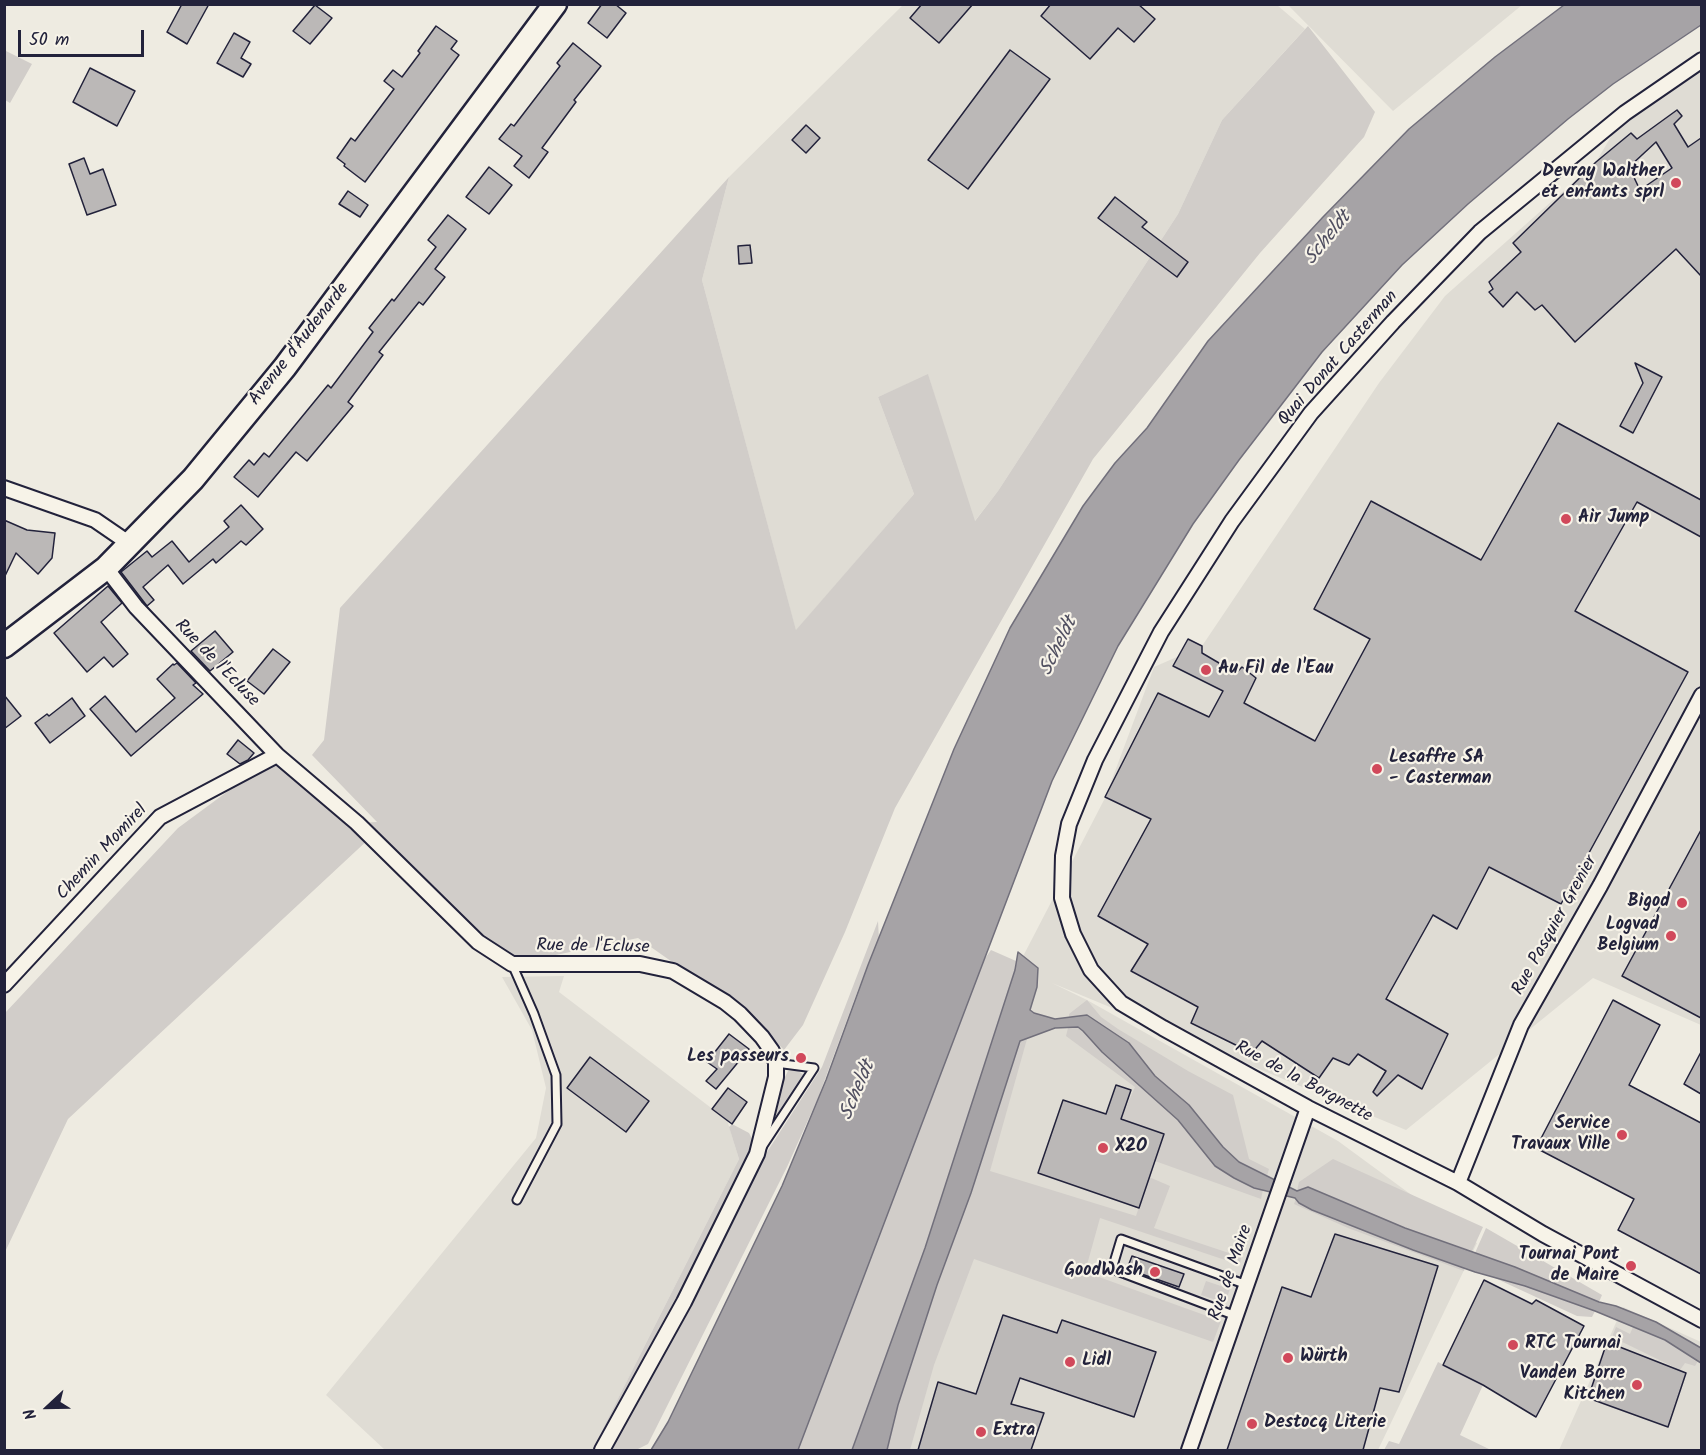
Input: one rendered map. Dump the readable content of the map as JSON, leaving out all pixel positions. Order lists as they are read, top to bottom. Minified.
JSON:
{"streets":{"main road":["Avenue d'Audenarde"],"street":["Quai Donat Casterman","Rue de l'Ecluse","Chemin Momirel","Rue Pasquier Grenier","Rue de la Borgnette","Rue de Maire"]},"crossings":[["Avenue d'Audenarde","Rue de l'Ecluse"],["Quai Donat Casterman","Rue de la Borgnette"],["Rue de l'Ecluse","Chemin Momirel"],["Rue Pasquier Grenier","Rue de la Borgnette"],["Rue de la Borgnette","Rue de Maire"]],"water":["Scheldt"],"places":["Devray Walther et enfants sprl","Air Jump","Au Fil de l'Eau","Lesaffre SA - Casterman","Bigod","Logvad Belgium","Les passeurs","Service Travaux Ville","X2O","Tournai Pont de Maire","GoodWash","RTC Tournai","Würth","Lidl","Vanden Borre Kitchen","Destocq Literie","Extra"],"scale_bar":"50 m","north":"left"}
